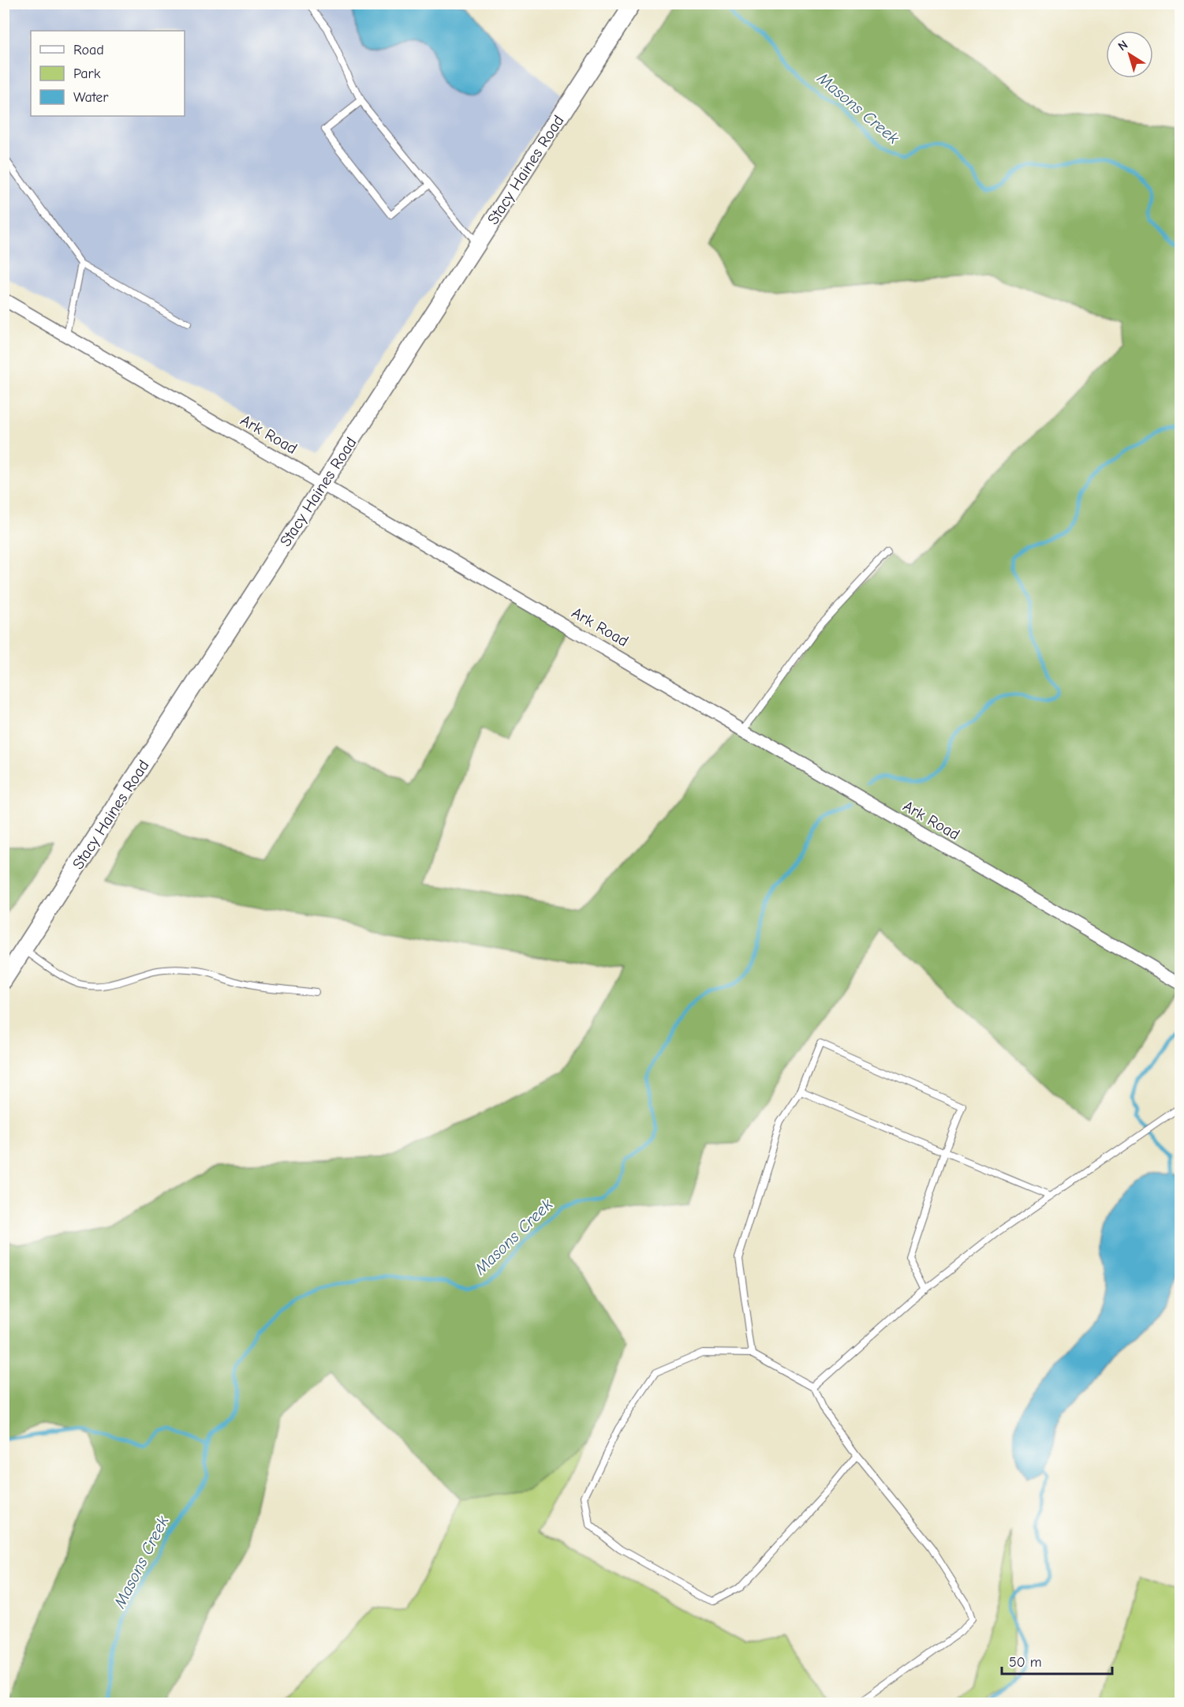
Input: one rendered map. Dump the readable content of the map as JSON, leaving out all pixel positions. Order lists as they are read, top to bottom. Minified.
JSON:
{"streets":{"street":["Stacy Haines Road","Ark Road"]},"crossings":[["Stacy Haines Road","Ark Road"]],"water":["Masons Creek"],"legend":["Road","Park","Water"],"scale_bar":"50 m","north":"top left"}
